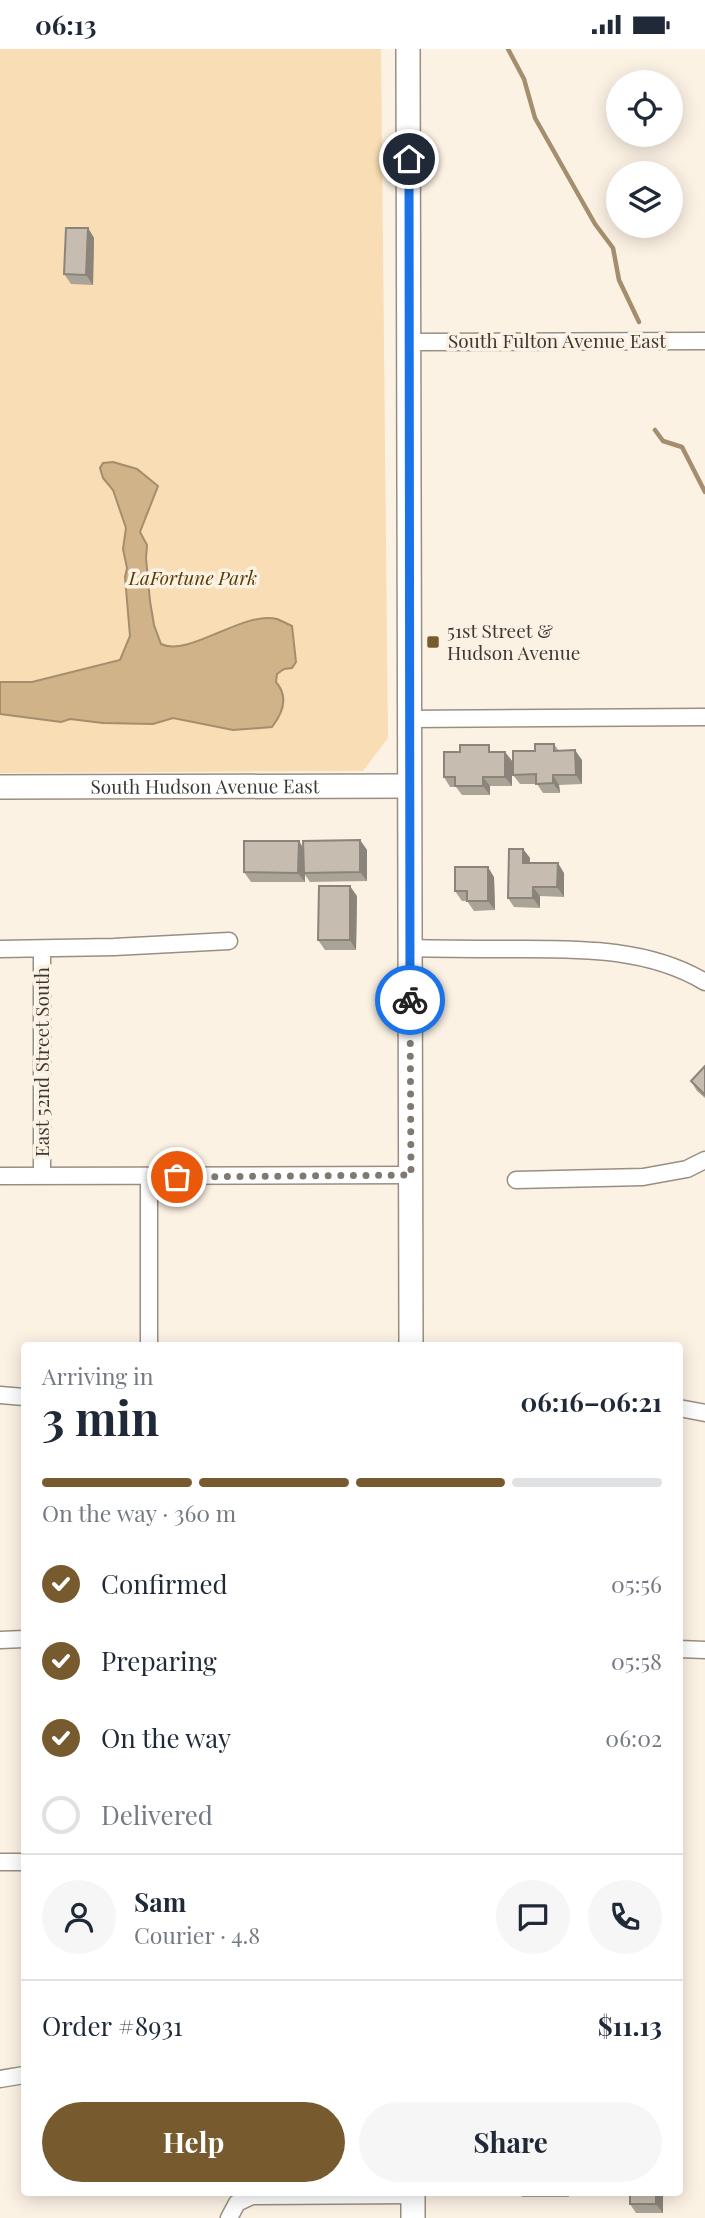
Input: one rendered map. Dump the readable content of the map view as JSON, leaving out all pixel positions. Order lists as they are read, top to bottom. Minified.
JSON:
{"streets":{"main road":["South Hudson Avenue East"],"street":["South Fulton Avenue East","East 52nd Street South"]},"parks":["LaFortune Park"],"places":{"transit":["51st Street & Hudson Avenue"]},"page":{"status":"06:13","heading":["3 min","Arriving in","06:16–06:21"],"panel":["Sam","Courier · 4.8","Order #8931","$11.13"],"bar":"On the way · 360 m","list":[["Confirmed","05:56"],["Preparing","05:58"],["On the way","06:02"],"Delivered"],"buttons":["Help","Share"]}}
